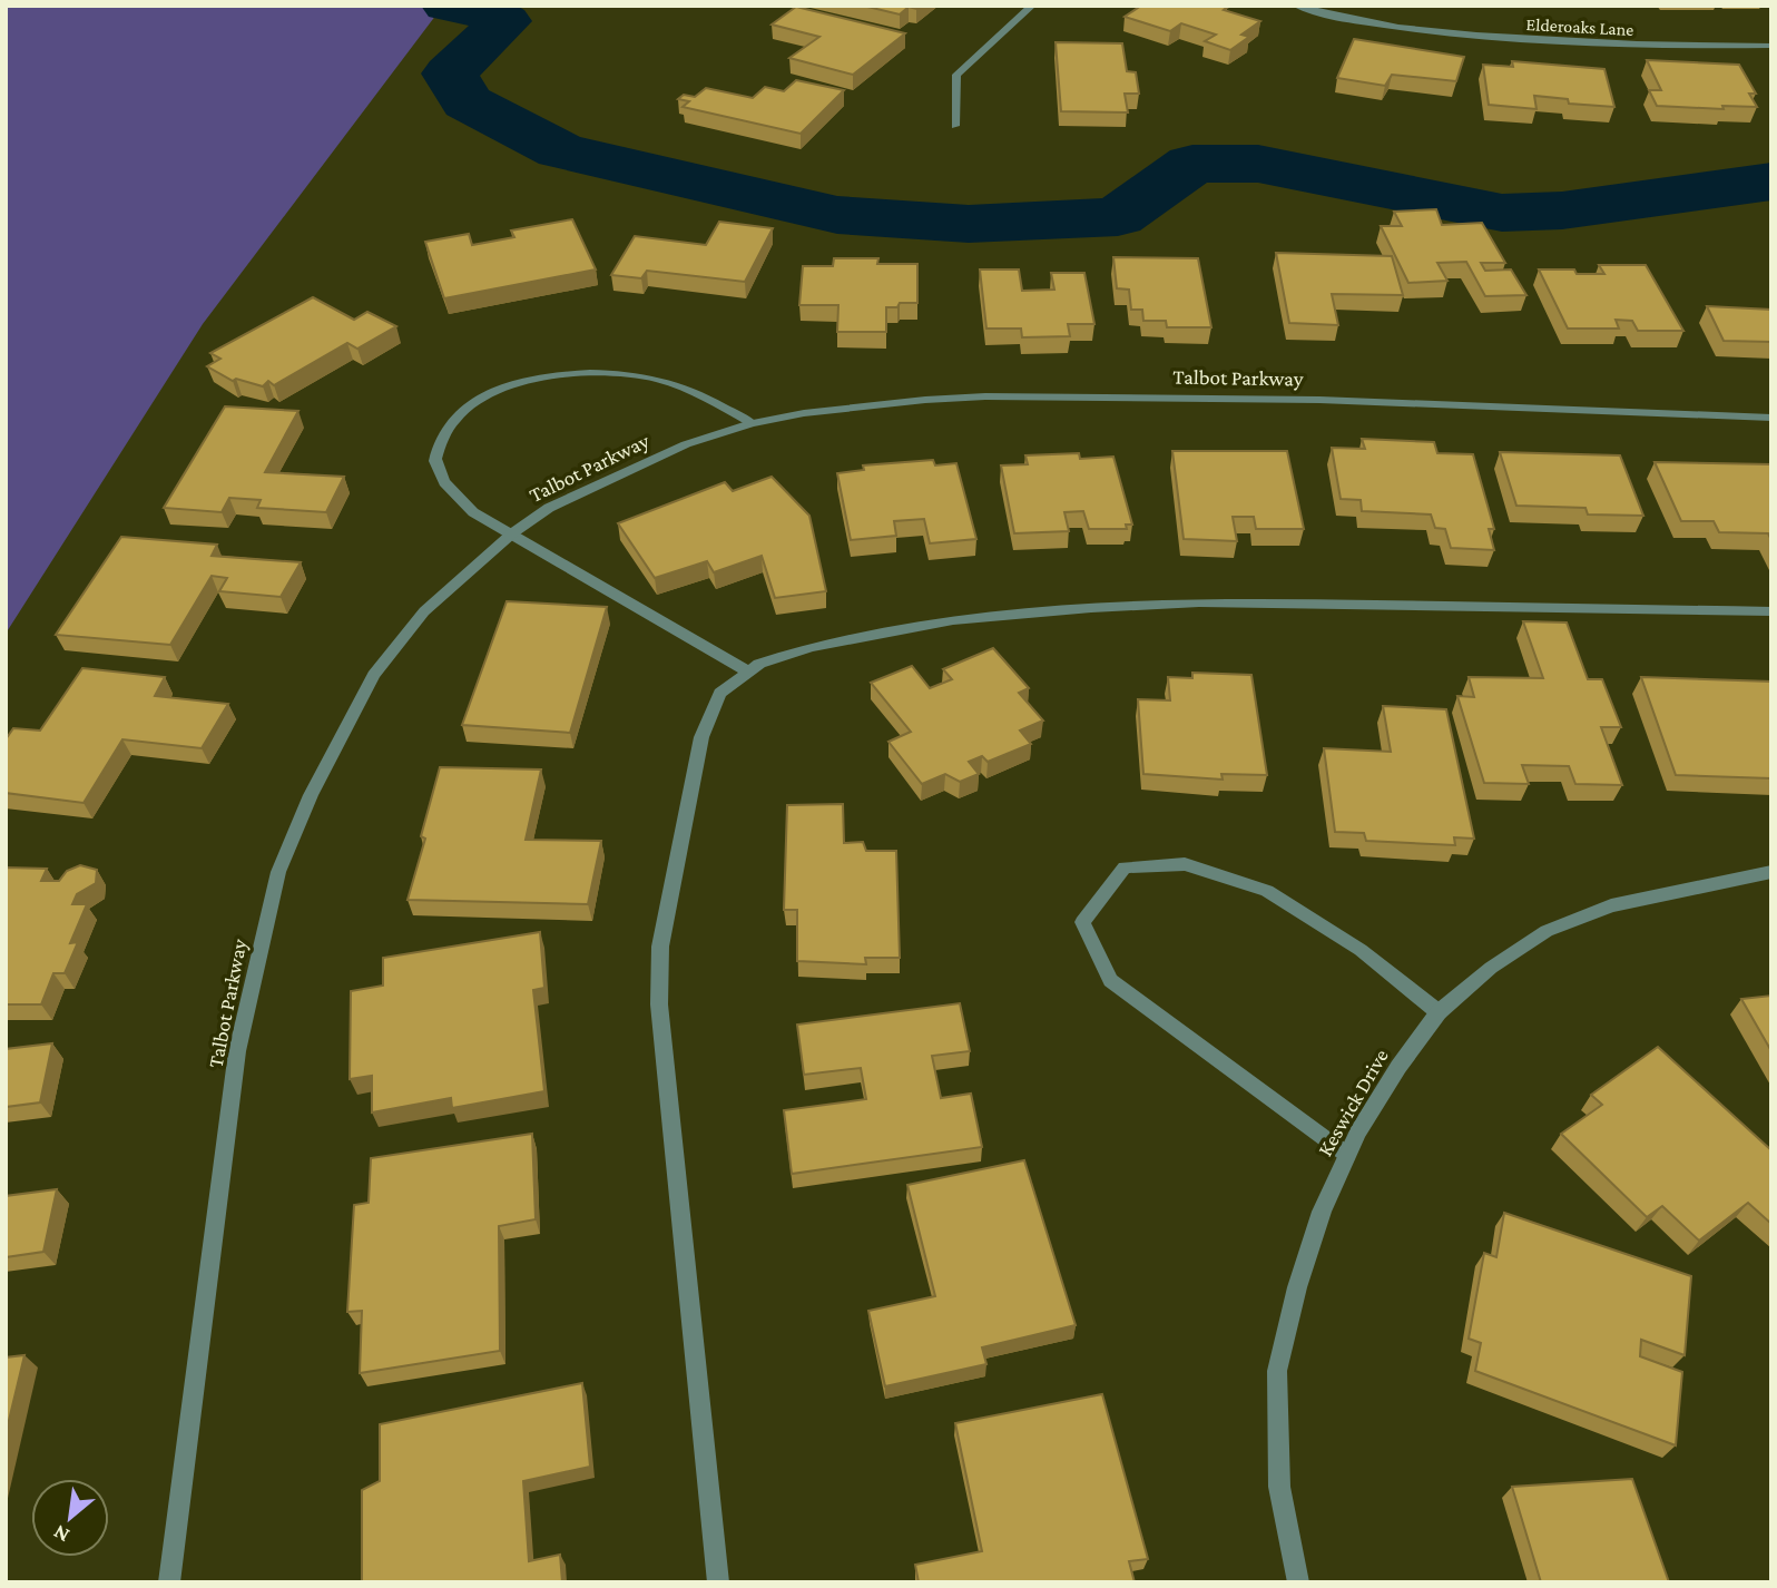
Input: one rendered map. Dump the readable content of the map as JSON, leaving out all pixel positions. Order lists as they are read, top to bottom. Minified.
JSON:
{"streets":{"street":["Elderoaks Lane","Talbot Parkway","Keswick Drive"]},"north":"bottom left"}
